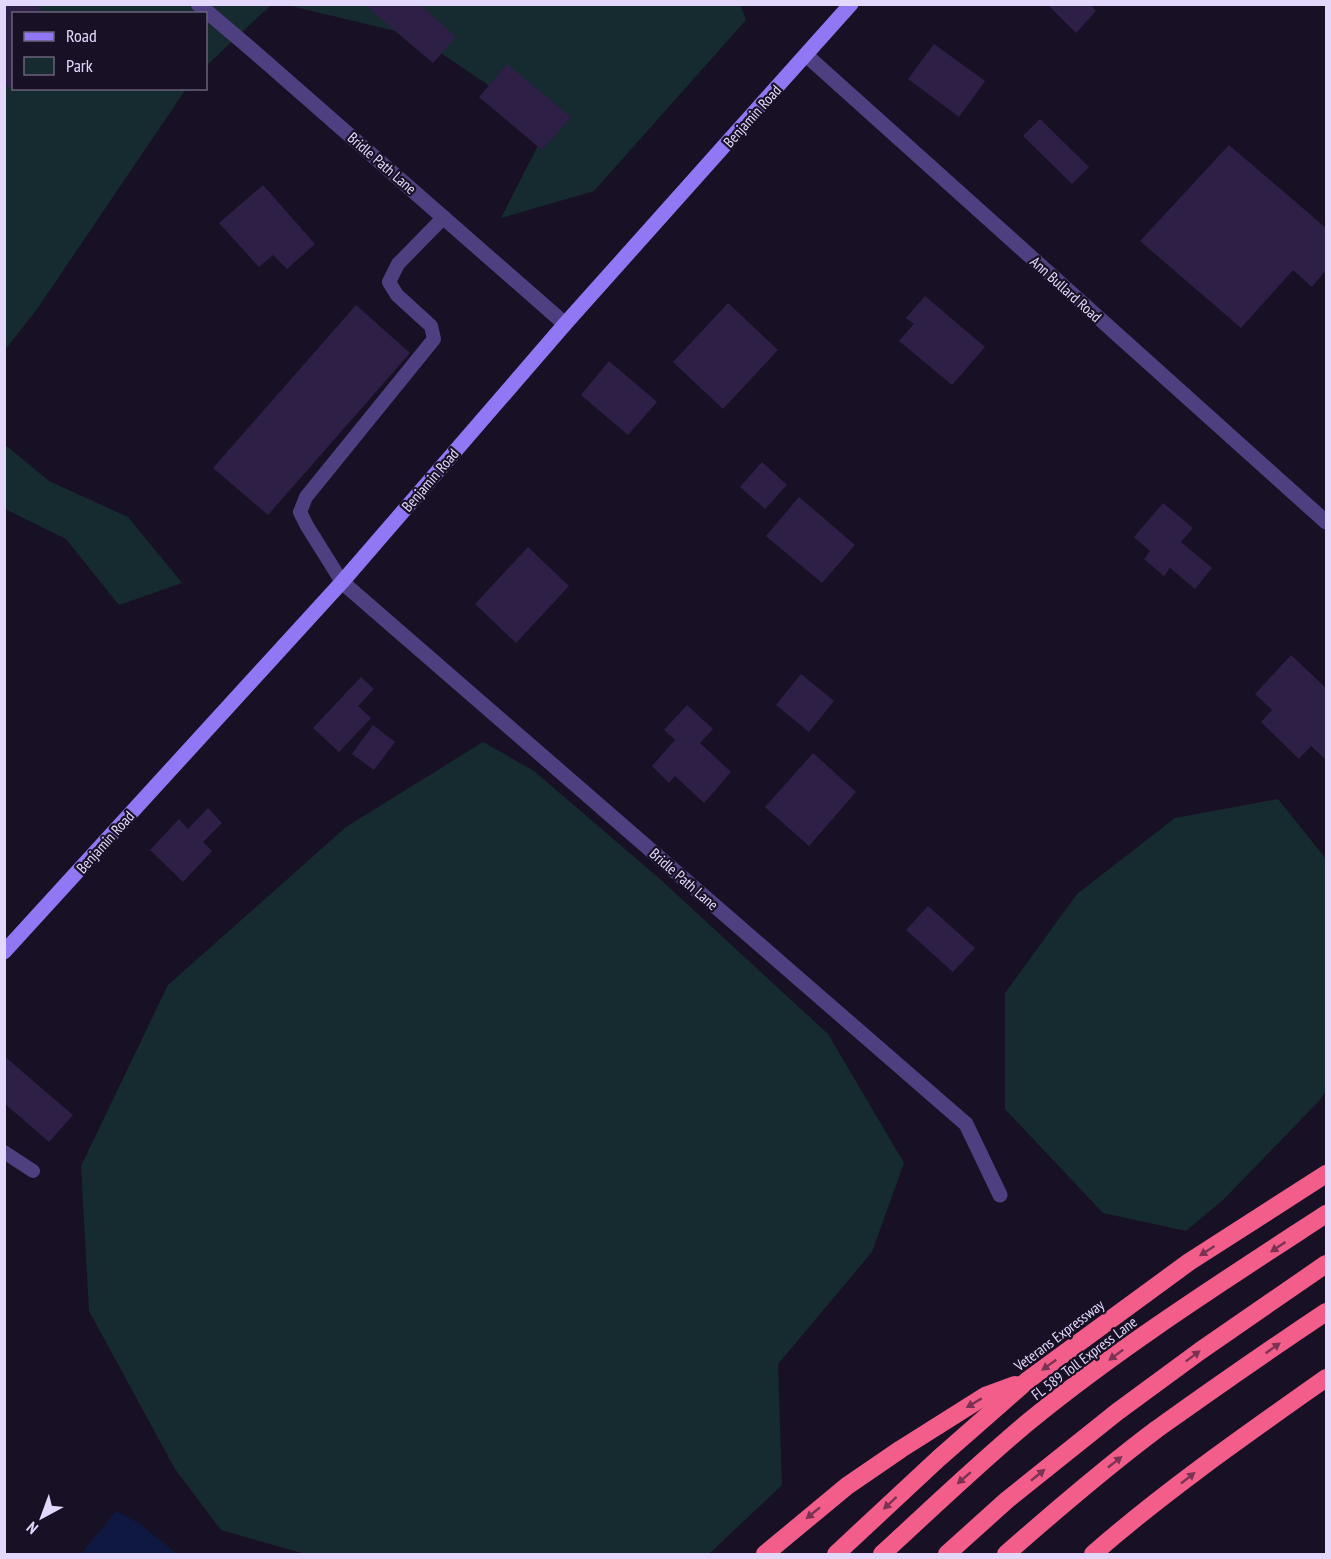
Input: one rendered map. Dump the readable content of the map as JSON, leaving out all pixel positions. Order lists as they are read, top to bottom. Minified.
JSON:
{"streets":{"highway":["Veterans Expressway","FL 589 Toll Express Lane"],"street":["Benjamin Road","Bridle Path Lane","Ann Bullard Road"]},"crossings":[["Benjamin Road","Bridle Path Lane"],["Benjamin Road","Ann Bullard Road"]],"legend":["Road","Park"],"north":"bottom left"}
